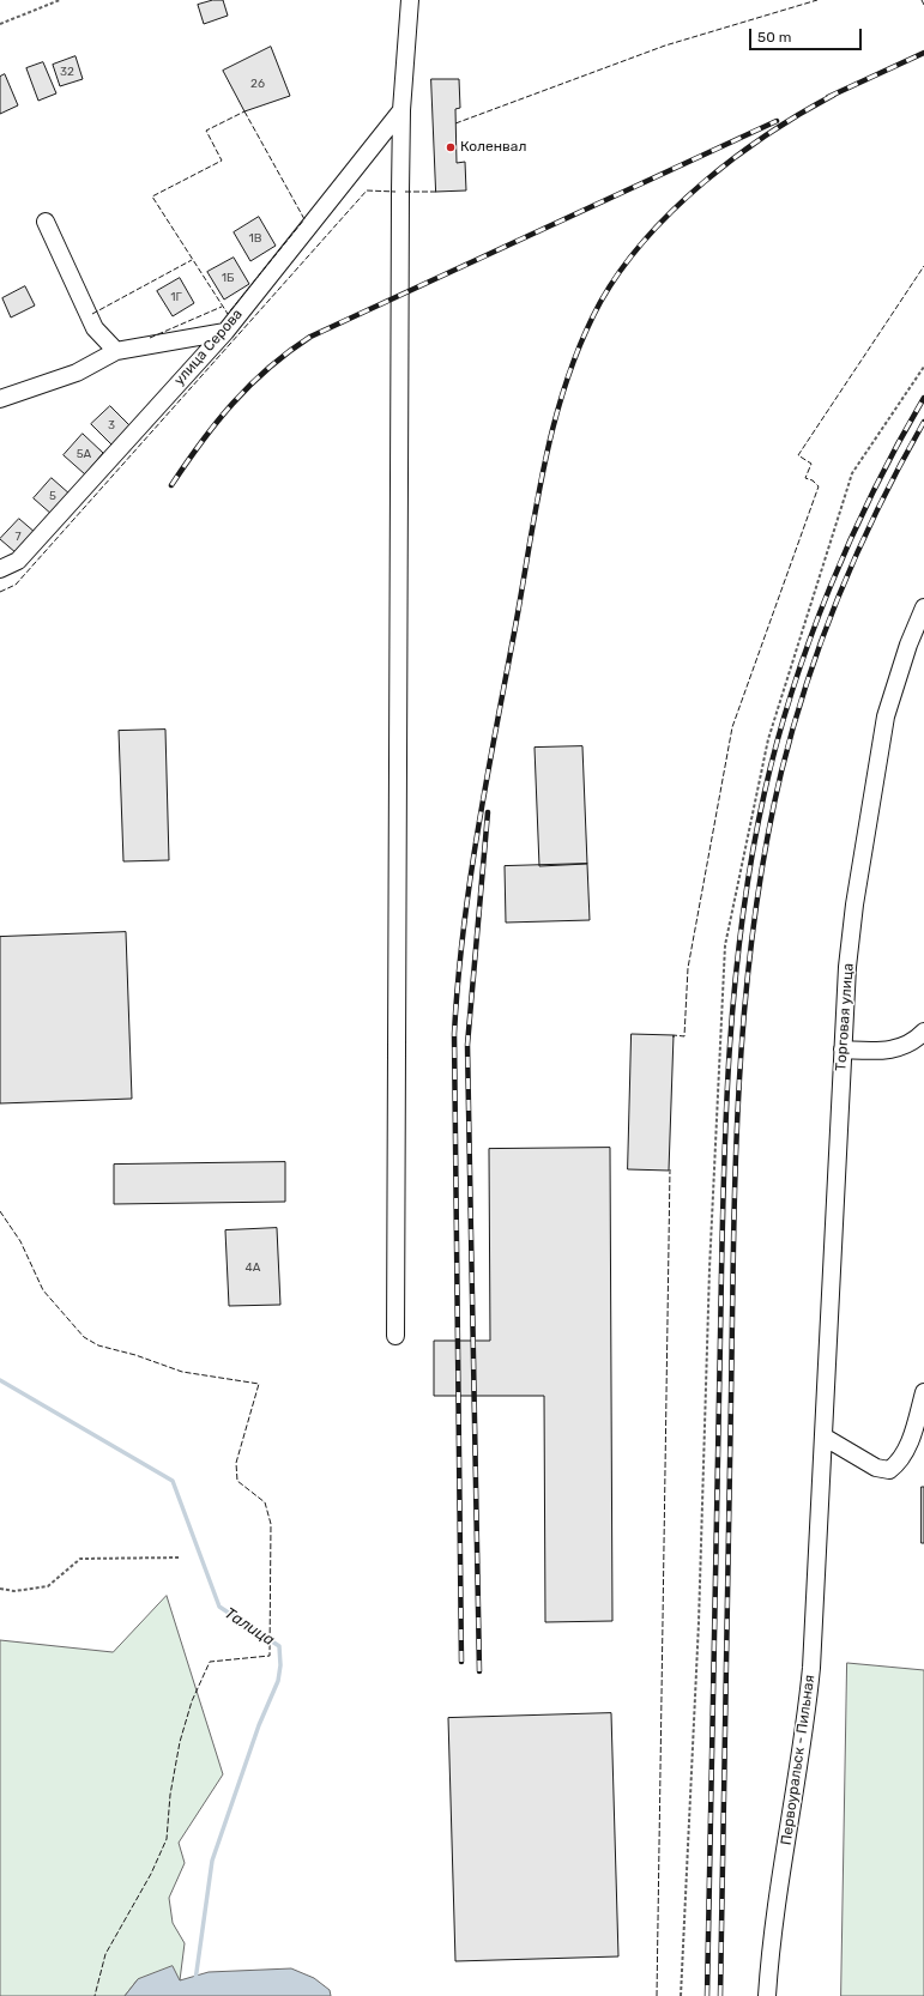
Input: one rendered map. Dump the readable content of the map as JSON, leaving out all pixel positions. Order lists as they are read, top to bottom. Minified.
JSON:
{"streets":{"street":["улица Серова","Торговая улица","Первоуральск - Пильная"]},"crossings":[["Торговая улица","Первоуральск - Пильная"]],"water":["Талица"],"places":["Коленвал"],"house_numbers":["32","26","1В","1Б","1Г","3","5А","5","7","4А"],"scale_bar":"50 m"}
